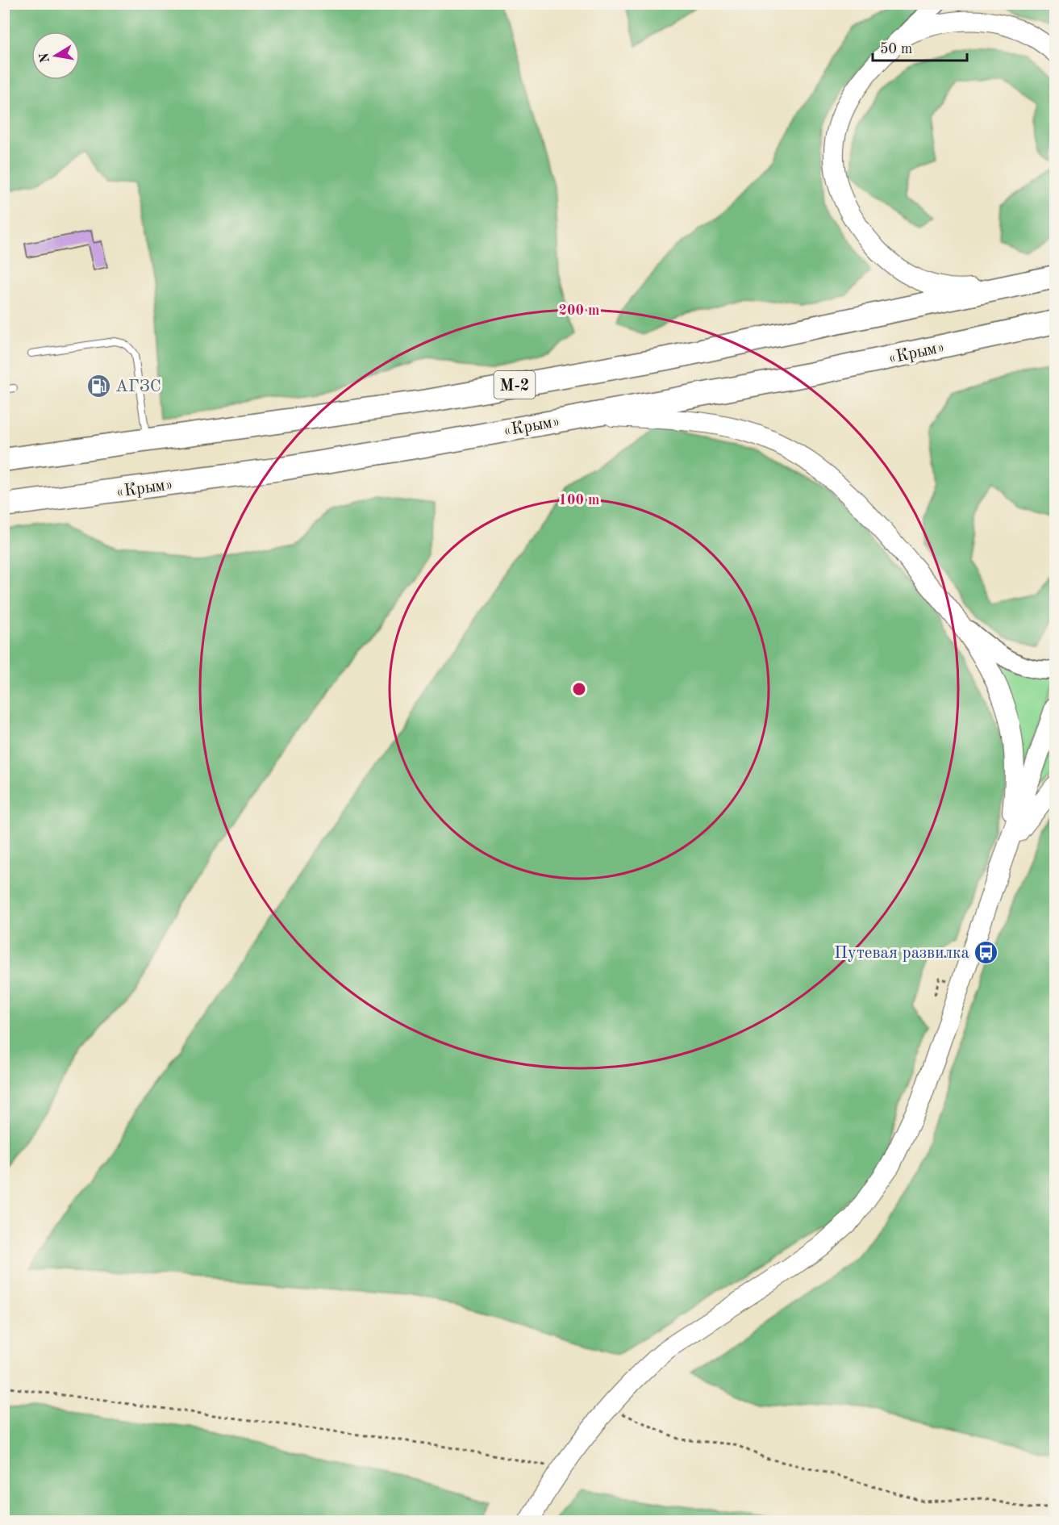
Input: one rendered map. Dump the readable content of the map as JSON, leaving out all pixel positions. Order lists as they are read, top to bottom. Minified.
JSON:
{"streets":{"highway":["«Крым»","М-2"]},"places":{"fuel station":["АГЗС"],"bus stop":["Путевая развилка"]},"scale_bar":"50 m","north":"left","rings":["200 m","100 m"]}
